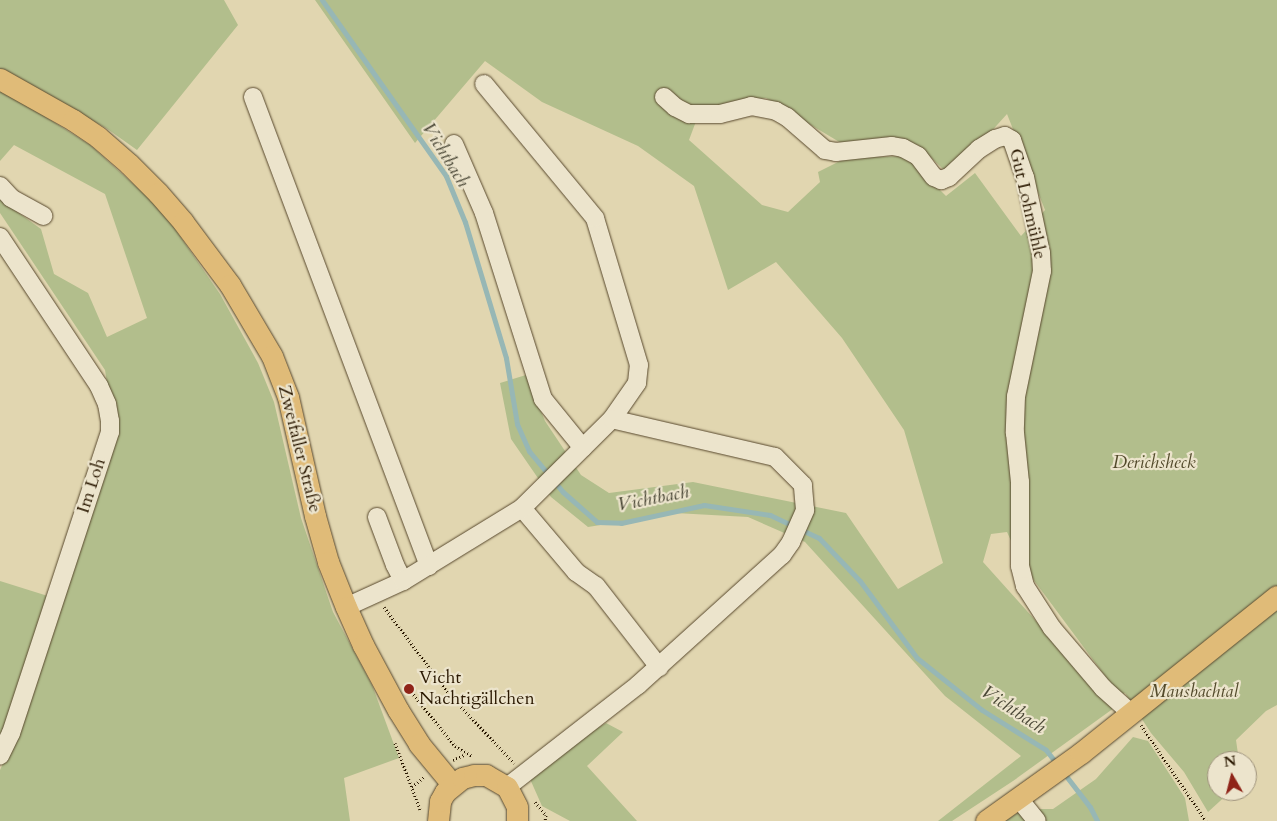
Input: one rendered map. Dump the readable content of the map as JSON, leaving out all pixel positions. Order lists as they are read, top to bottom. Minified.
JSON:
{"streets":{"main road":["Zweifaller Straße"],"street":["Gut Lohmühle","Im Loh"]},"water":["Vichtbach"],"parks":["Derichsheck","Mausbachtal"],"places":["Vicht Nachtigällchen"],"north":"top"}
